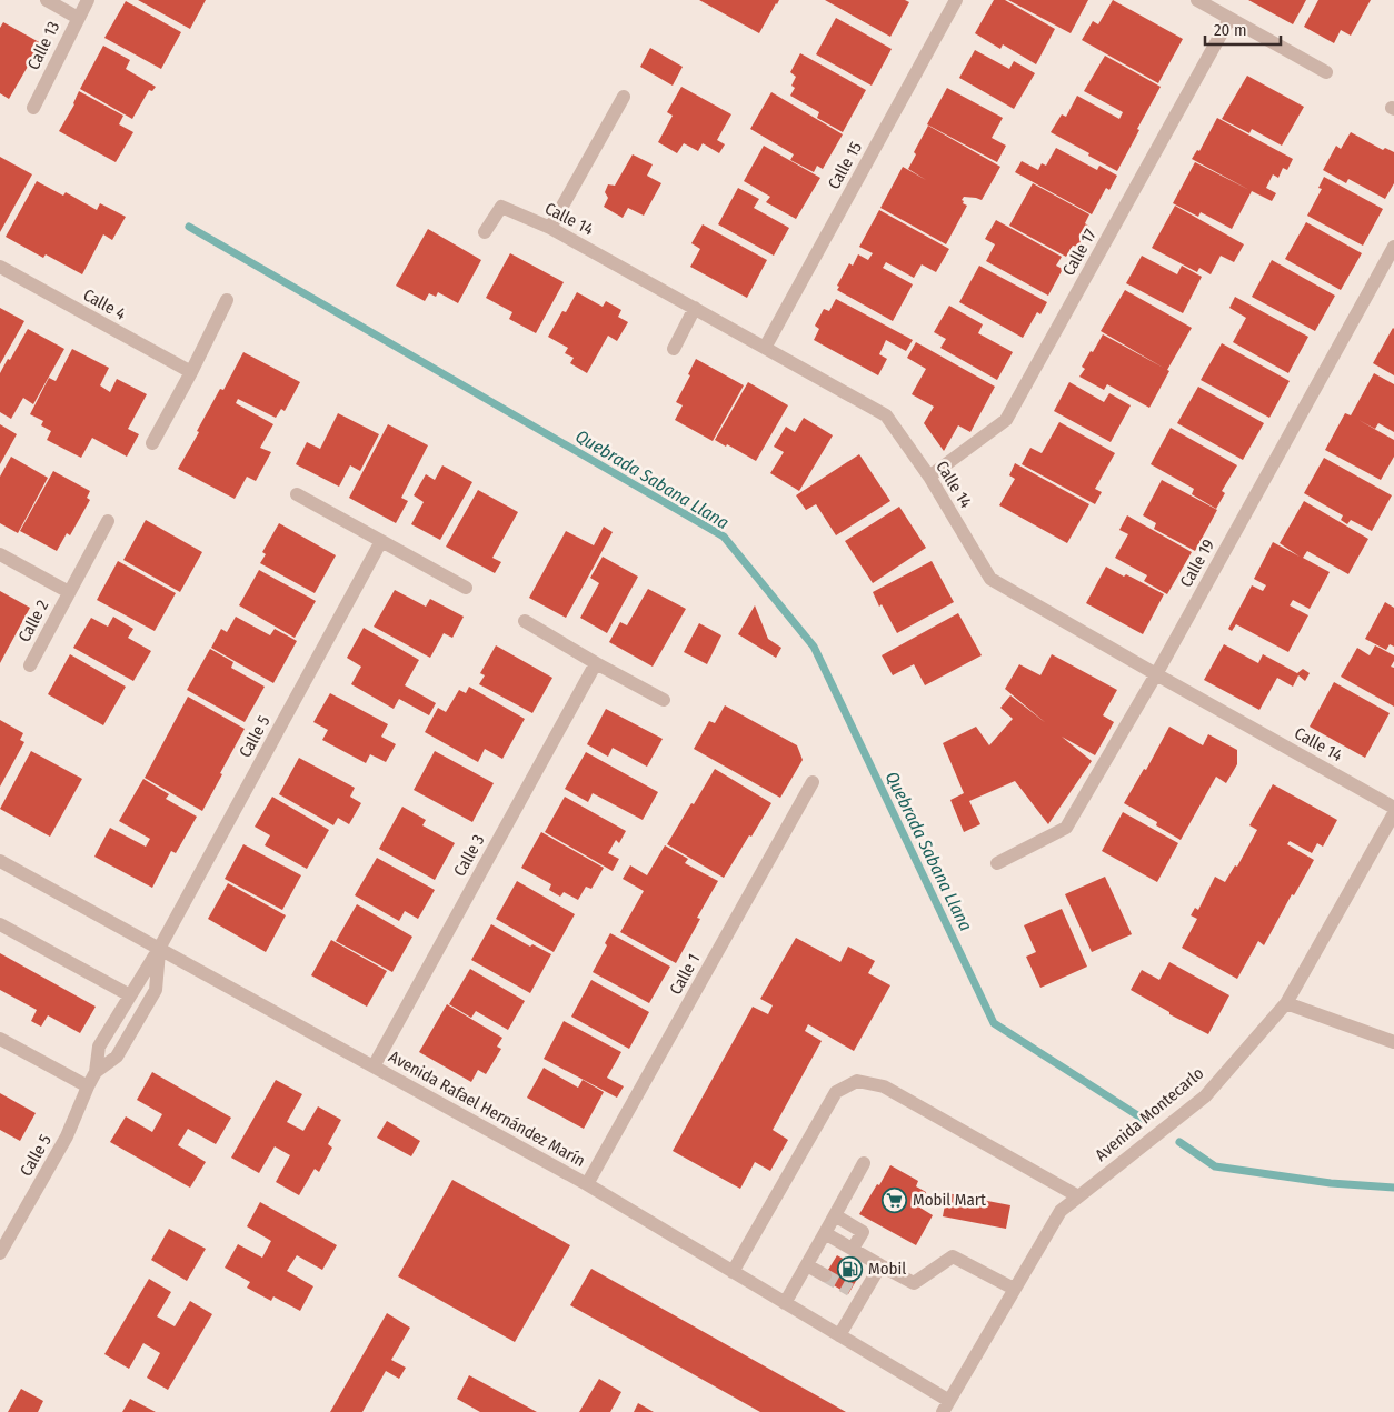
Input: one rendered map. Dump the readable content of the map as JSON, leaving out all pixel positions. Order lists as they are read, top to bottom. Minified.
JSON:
{"streets":{"street":["Calle 13","Calle 15","Calle 14","Calle 17","Calle 4","Calle 19","Calle 2","Calle 5","Calle 3","Calle 1","Avenida Rafael Hernández Marín","Avenida Montecarlo"]},"crossings":[["Calle 15","Calle 14"],["Calle 14","Calle 17"],["Calle 14","Calle 19"],["Calle 5","Avenida Rafael Hernández Marín"],["Calle 3","Avenida Rafael Hernández Marín"],["Calle 1","Avenida Rafael Hernández Marín"],["Avenida Rafael Hernández Marín","Avenida Montecarlo"]],"water":["Quebrada Sabana Llana"],"places":{"supermarket":["Mobil Mart"],"fuel station":["Mobil"]},"scale_bar":"20 m"}
